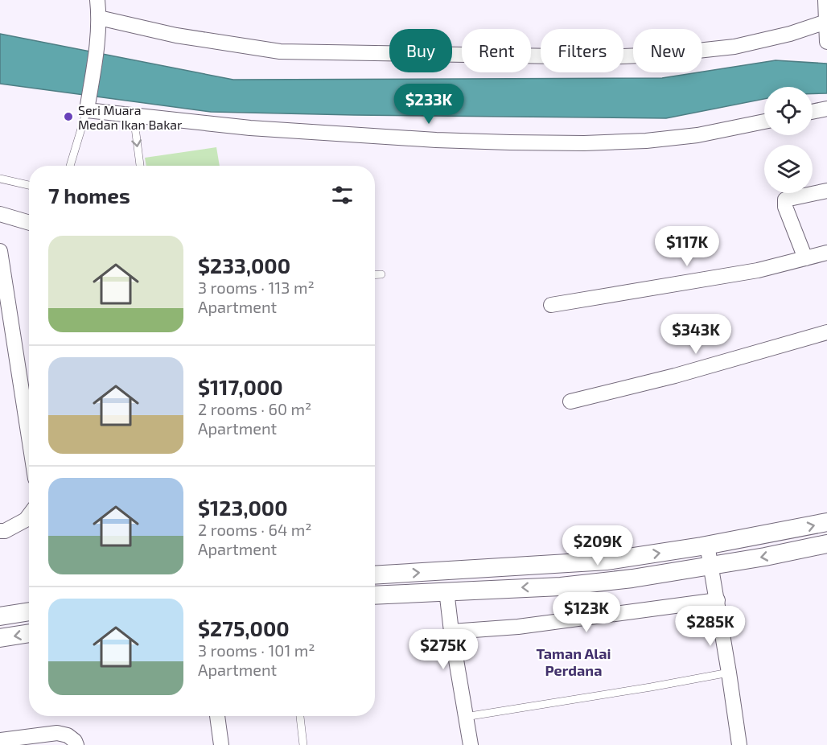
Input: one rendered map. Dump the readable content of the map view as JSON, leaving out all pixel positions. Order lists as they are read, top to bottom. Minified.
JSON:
{"districts":["Taman Alai Perdana"],"places":["Seri Muara Medan Ikan Bakar"],"page":{"chip":["Buy","Rent","Filters","New"],"price":["$233K","$117K","$343K","$209K","$123K","$285K","$275K"],"heading":"7 homes","list":[{"name":"$233,000","note":"3 rooms · 113 m² · Apartment"},{"name":"$117,000","note":"2 rooms · 60 m² · Apartment"},{"name":"$123,000","note":"2 rooms · 64 m² · Apartment"},{"name":"$275,000","note":"3 rooms · 101 m² · Apartment"}]}}
